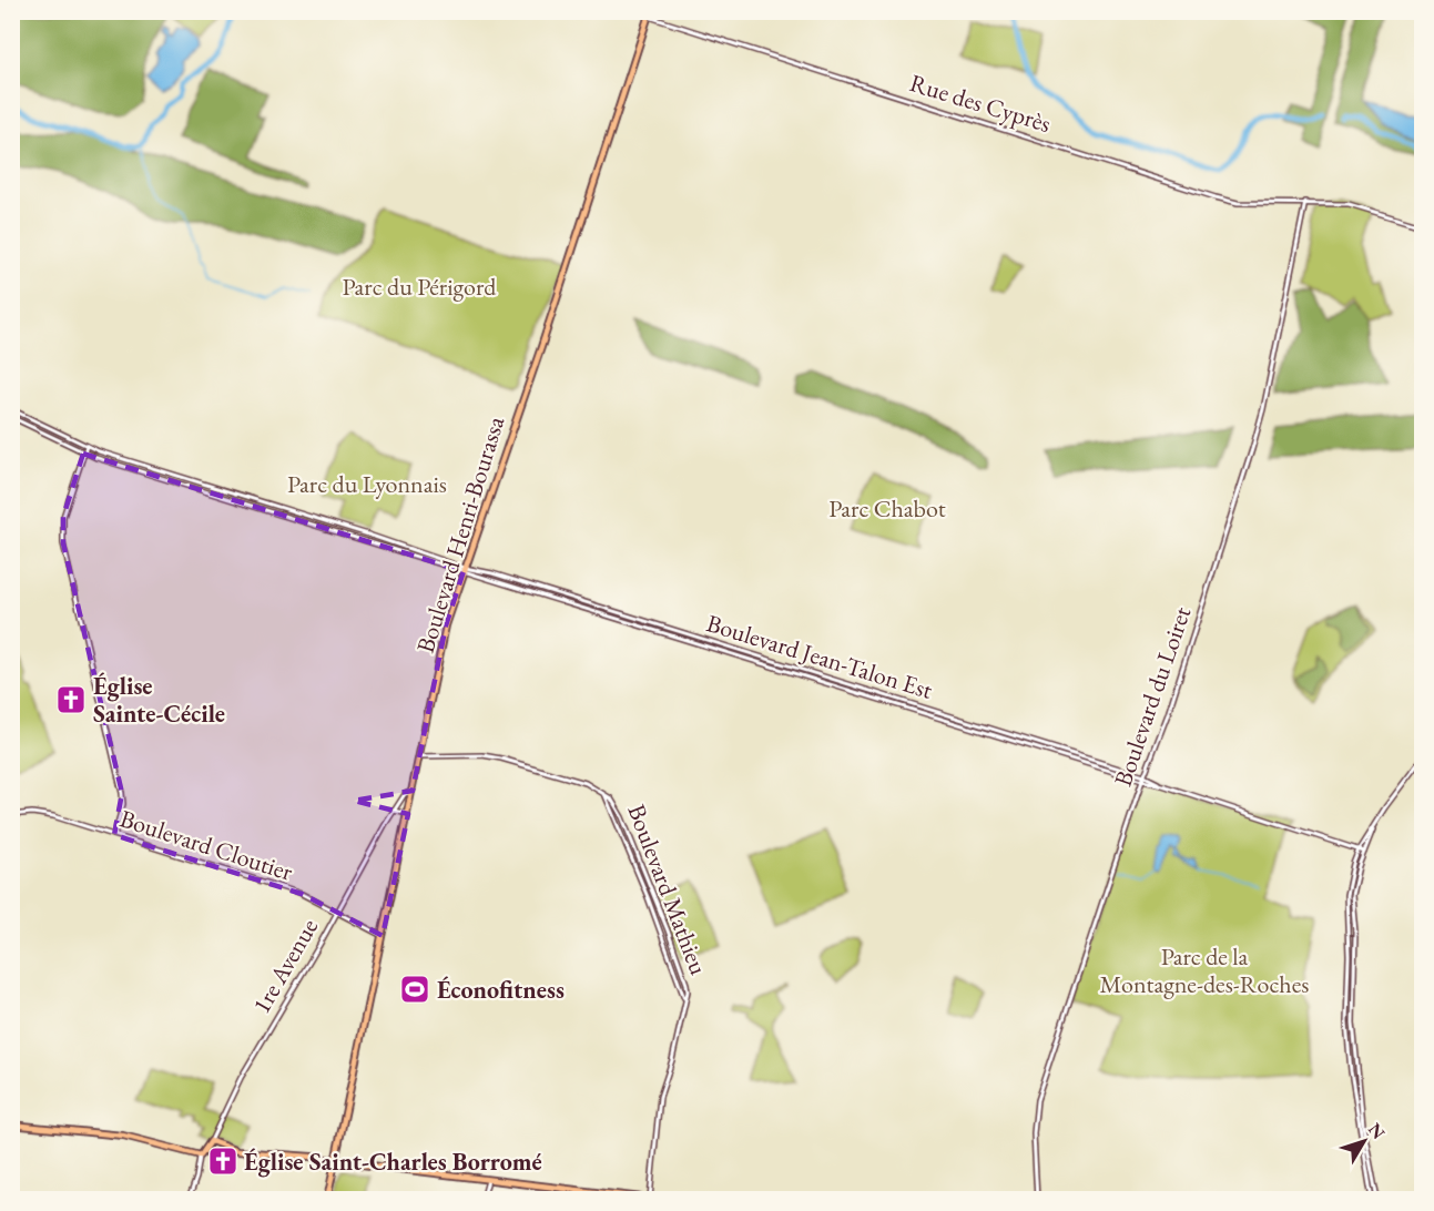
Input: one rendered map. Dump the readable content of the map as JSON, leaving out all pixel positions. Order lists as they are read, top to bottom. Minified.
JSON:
{"streets":{"main road":["Boulevard Henri-Bourassa"],"street":["Rue des Cyprès","Boulevard Jean-Talon Est","Boulevard du Loiret","Boulevard Cloutier","Boulevard Mathieu","1re Avenue"]},"crossings":[["Rue des Cyprès","Boulevard Henri-Bourassa"],["Rue des Cyprès","Boulevard du Loiret"],["Boulevard Henri-Bourassa","Boulevard Jean-Talon Est"],["Boulevard Henri-Bourassa","Boulevard Cloutier"],["Boulevard Henri-Bourassa","Boulevard Mathieu"],["Boulevard Henri-Bourassa","1re Avenue"],["Boulevard Jean-Talon Est","Boulevard du Loiret"],["Boulevard Cloutier","1re Avenue"]],"parks":["Parc du Périgord","Parc du Lyonnais","Parc Chabot","Parc de la Montagne-des-Roches"],"places":{"church":["Église Sainte-Cécile","Église Saint-Charles Borromé"],"sports":["Éconofitness"]},"north":"top right"}
